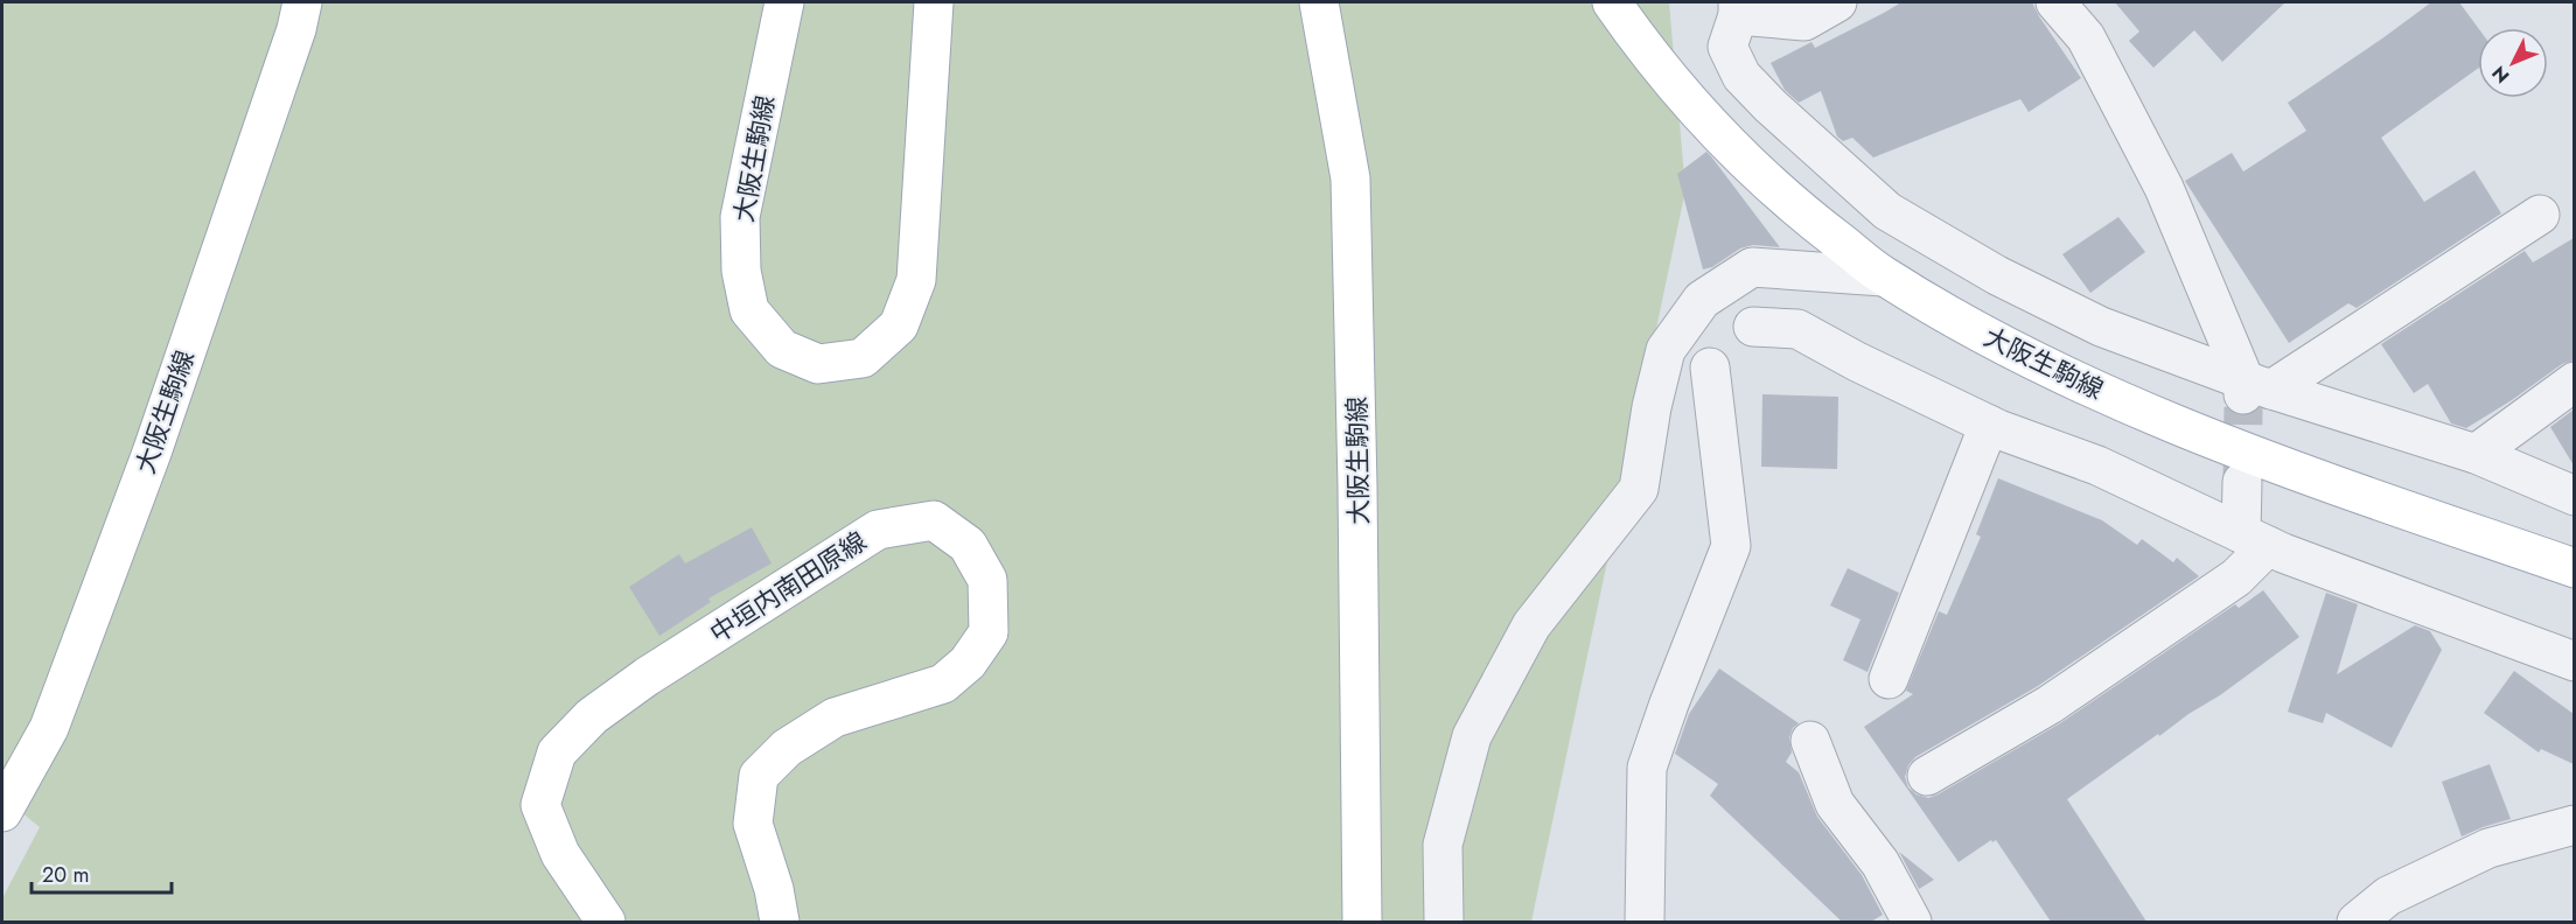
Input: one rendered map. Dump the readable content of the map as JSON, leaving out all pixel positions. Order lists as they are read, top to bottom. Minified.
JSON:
{"streets":{"main road":["大阪生駒線","中垣内南田原線"]},"scale_bar":"20 m","north":"bottom left"}
